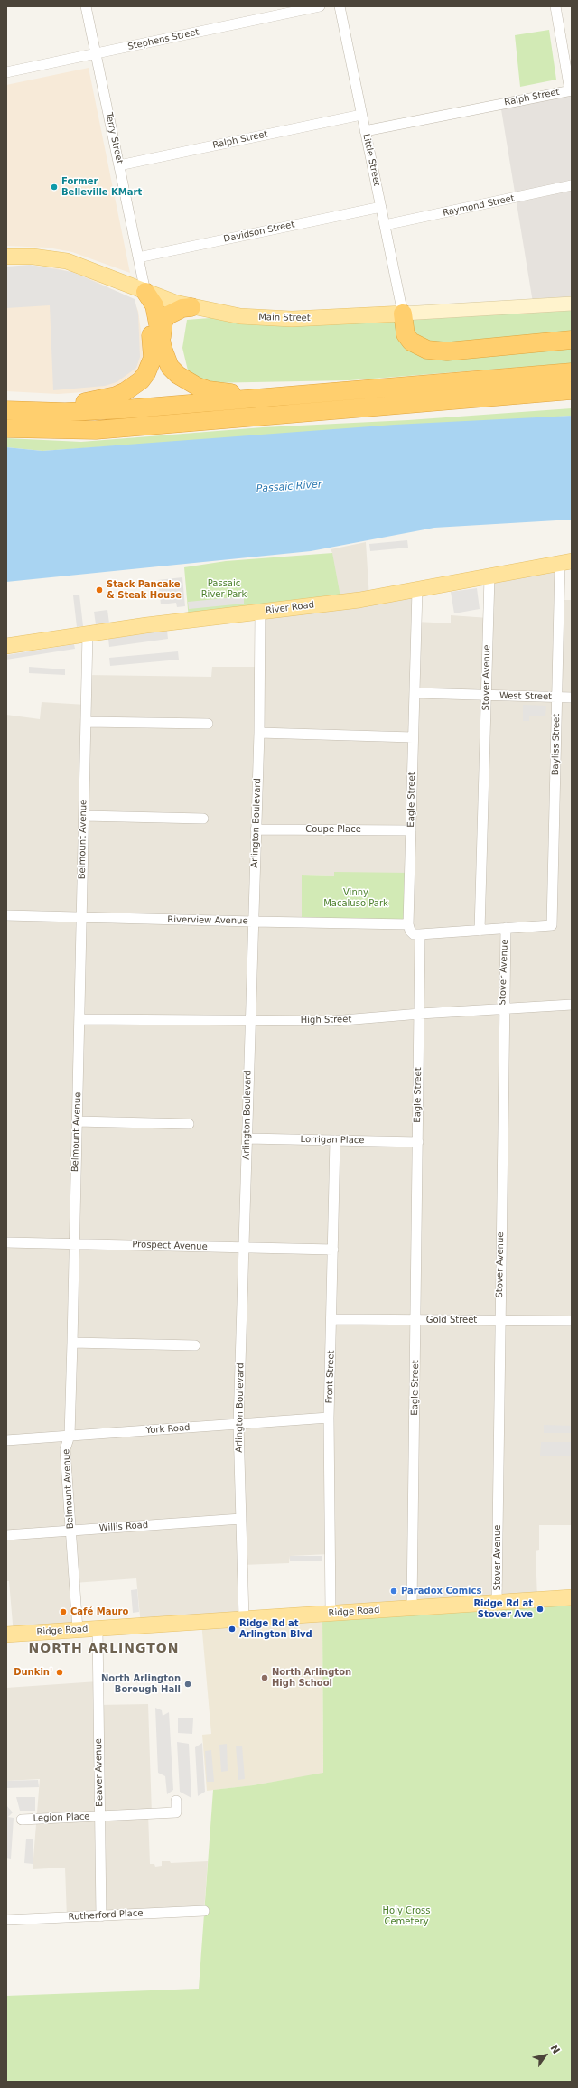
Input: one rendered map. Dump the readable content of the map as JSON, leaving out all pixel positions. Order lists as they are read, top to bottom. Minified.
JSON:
{"streets":{"main road":["Main Street","River Road","Ridge Road"],"street":["Stephens Street","Ralph Street","Terry Street","Little Street","Raymond Street","Davidson Street","Stover Avenue","West Street","Bayliss Street","Eagle Street","Arlington Boulevard","Coupe Place","Belmount Avenue","Riverview Avenue","High Street","Lorrigan Place","Prospect Avenue","Gold Street","Front Street","York Road","Willis Road","Beaver Avenue","Legion Place","Rutherford Place"]},"crossings":[["Stephens Street","Terry Street"],["Ralph Street","Terry Street"],["Ralph Street","Little Street"],["Terry Street","Davidson Street"],["Terry Street","Main Street"],["Little Street","Raymond Street"],["Little Street","Davidson Street"],["Little Street","Main Street"],["River Road","Stover Avenue"],["River Road","Bayliss Street"],["River Road","Eagle Street"],["River Road","Arlington Boulevard"],["River Road","Belmount Avenue"],["Stover Avenue","West Street"],["Stover Avenue","Bayliss Street"],["Stover Avenue","High Street"],["Stover Avenue","Gold Street"],["Stover Avenue","Ridge Road"],["West Street","Bayliss Street"],["West Street","Eagle Street"],["Eagle Street","Coupe Place"],["Eagle Street","Riverview Avenue"],["Eagle Street","High Street"],["Eagle Street","Lorrigan Place"],["Eagle Street","Gold Street"],["Eagle Street","Ridge Road"],["Arlington Boulevard","Coupe Place"],["Arlington Boulevard","Riverview Avenue"],["Arlington Boulevard","High Street"],["Arlington Boulevard","Lorrigan Place"],["Arlington Boulevard","Prospect Avenue"],["Arlington Boulevard","York Road"],["Arlington Boulevard","Willis Road"],["Arlington Boulevard","Ridge Road"],["Belmount Avenue","Riverview Avenue"],["Belmount Avenue","High Street"],["Belmount Avenue","Prospect Avenue"],["Belmount Avenue","York Road"],["Belmount Avenue","Willis Road"],["Belmount Avenue","Ridge Road"],["Lorrigan Place","Front Street"],["Prospect Avenue","Front Street"],["Gold Street","Front Street"],["Front Street","York Road"],["Front Street","Ridge Road"],["Ridge Road","Beaver Avenue"],["Beaver Avenue","Legion Place"],["Beaver Avenue","Rutherford Place"]],"districts":["NORTH ARLINGTON"],"water":["Passaic River"],"parks":["Passaic River Park","Vinny Macaluso Park","Holy Cross Cemetery"],"places":["Former Belleville KMart","Stack Pancake & Steak House","Paradox Comics","Ridge Rd at Stover Ave","Café Mauro","Ridge Rd at Arlington Blvd","Dunkin'","North Arlington High School","North Arlington Borough Hall"],"north":"top right"}
